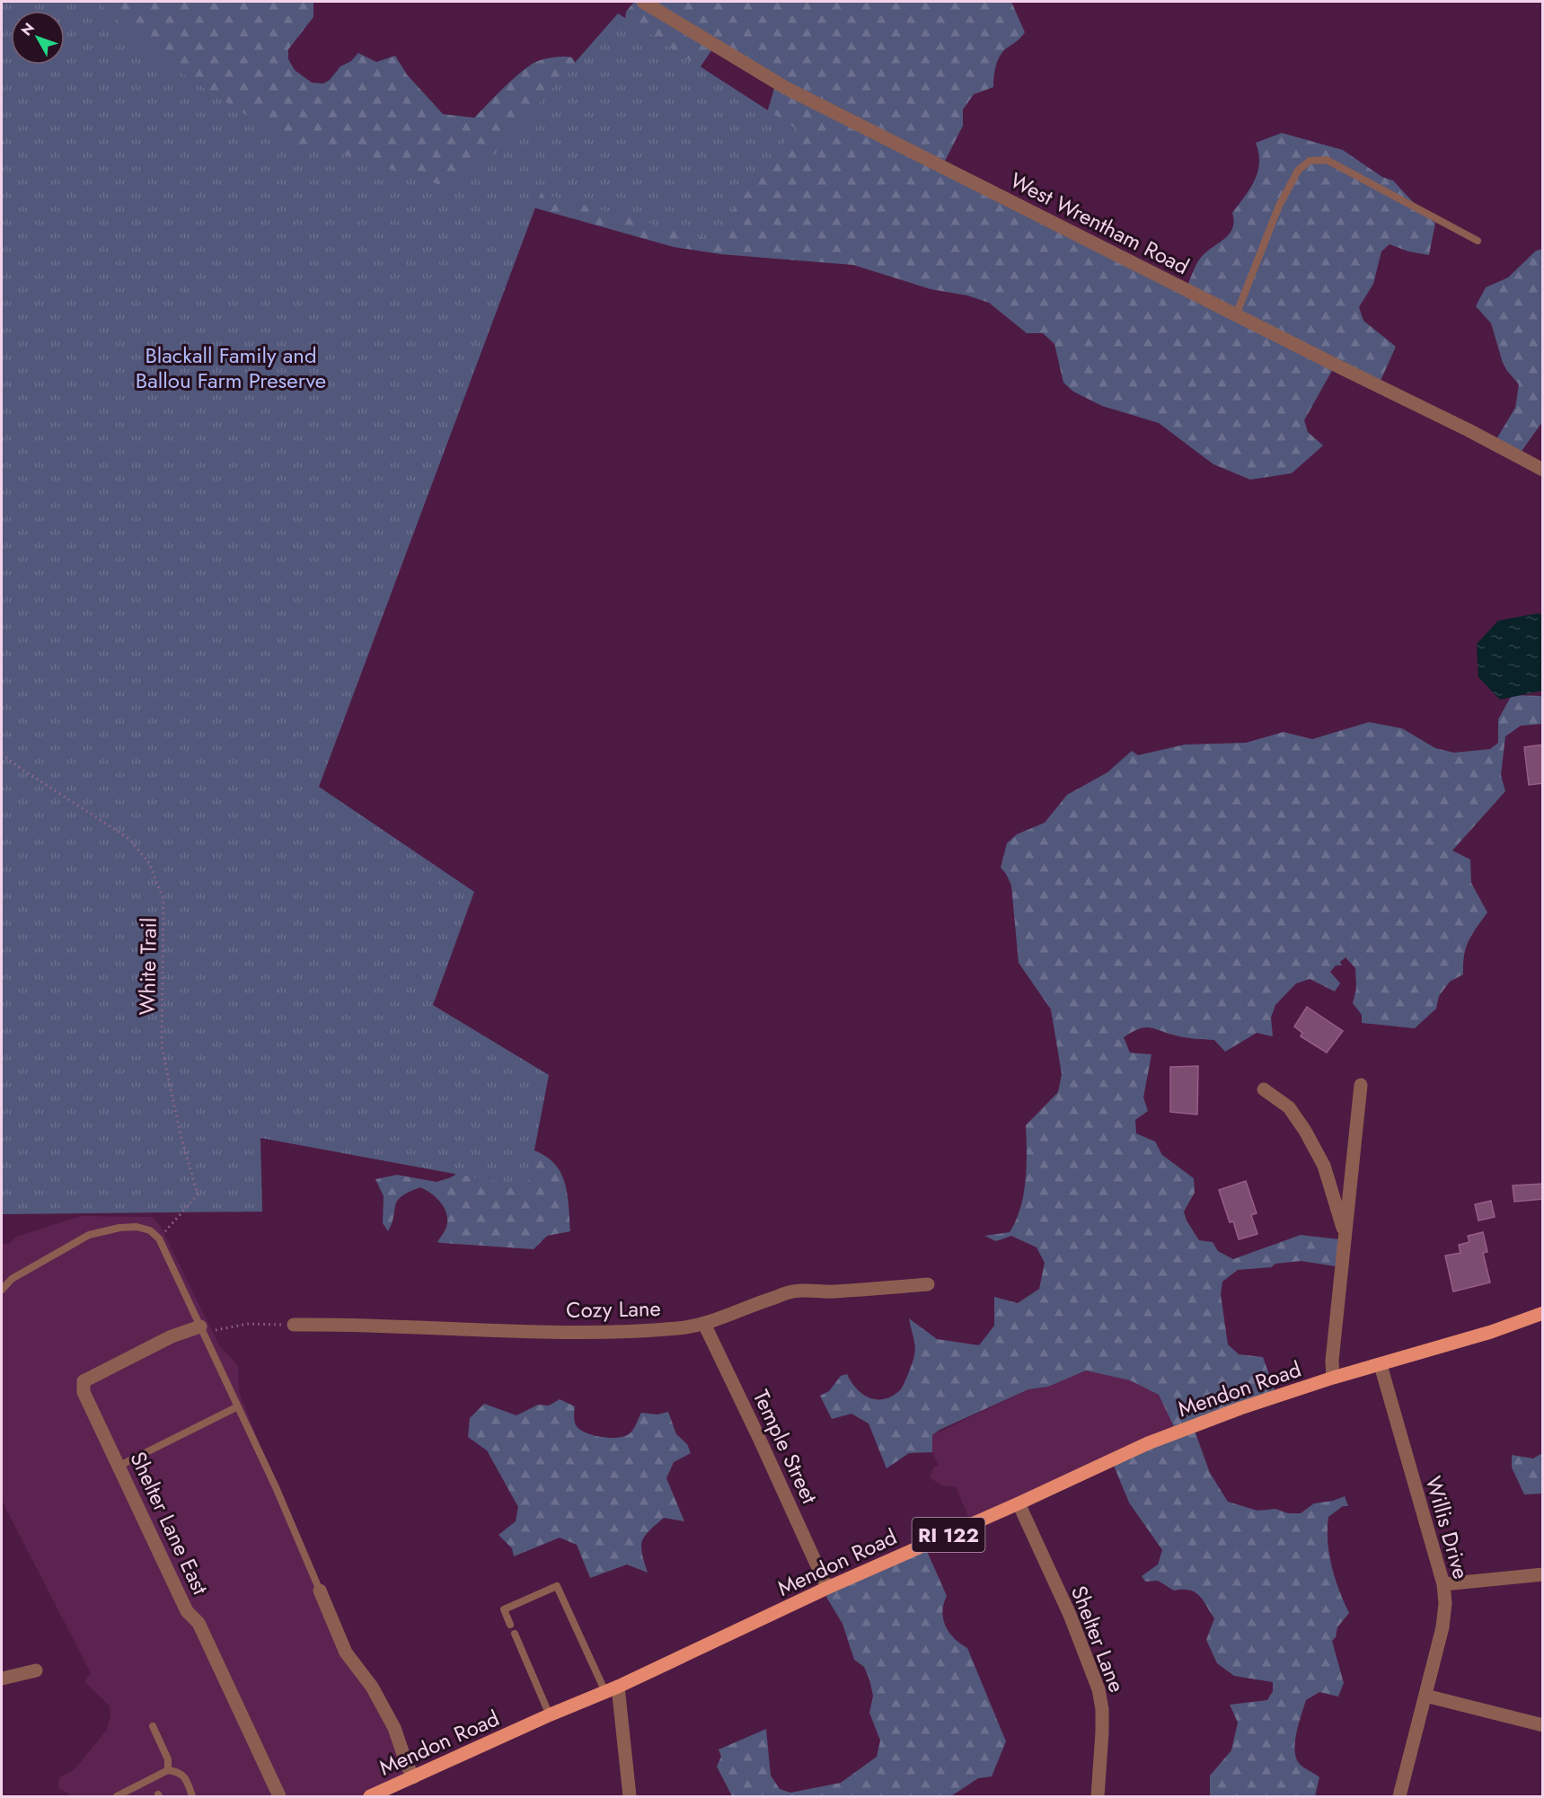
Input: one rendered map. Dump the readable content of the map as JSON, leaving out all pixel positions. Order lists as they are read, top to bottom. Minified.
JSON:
{"streets":{"main road":["Mendon Road","RI 122"],"street":["West Wrentham Road","Cozy Lane","Temple Street","Shelter Lane East","Willis Drive","Shelter Lane"],"path":["White Trail"]},"crossings":[["Cozy Lane","Temple Street"],["Mendon Road","Temple Street"],["Mendon Road","Willis Drive"],["Mendon Road","Shelter Lane"]],"parks":["Blackall Family and Ballou Farm Preserve"],"north":"top left"}
